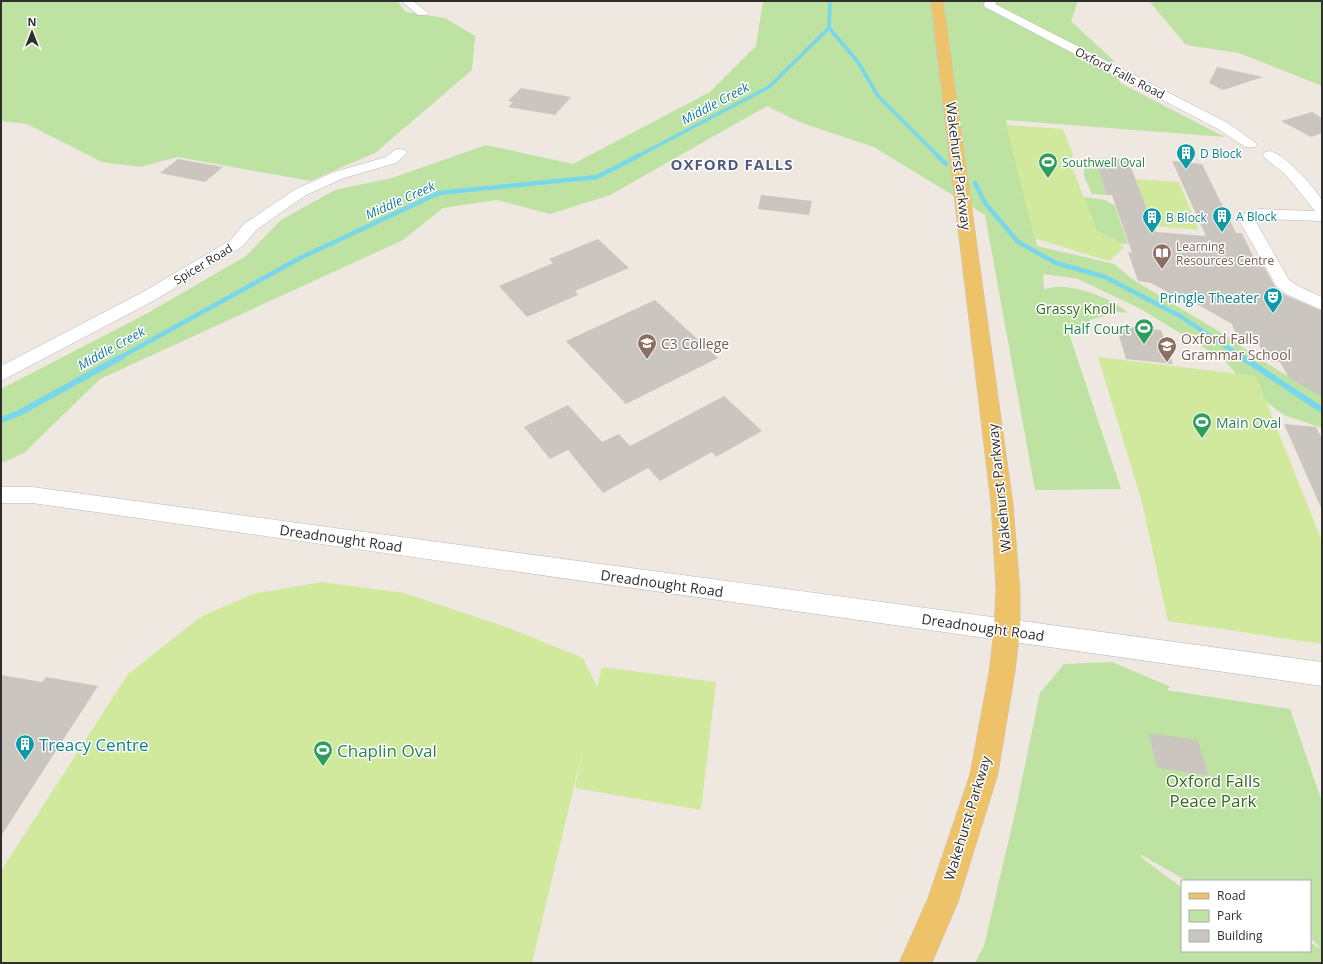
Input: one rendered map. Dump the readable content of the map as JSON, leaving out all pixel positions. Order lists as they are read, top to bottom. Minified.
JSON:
{"streets":{"main road":["Wakehurst Parkway"],"street":["Oxford Falls Road","Spicer Road","Dreadnought Road"]},"crossings":[["Wakehurst Parkway","Dreadnought Road"]],"districts":["OXFORD FALLS"],"water":["Middle Creek"],"parks":["Grassy Knoll","Oxford Falls Peace Park"],"places":{"building":["D Block","A Block","B Block","Treacy Centre"],"sports":["Southwell Oval","Half Court","Main Oval","Chaplin Oval"],"library":["Learning Resources Centre"],"theatre":["Pringle Theater"],"school or university":["C3 College","Oxford Falls Grammar School"]},"legend":["Road","Park","Building"],"north":"top"}
